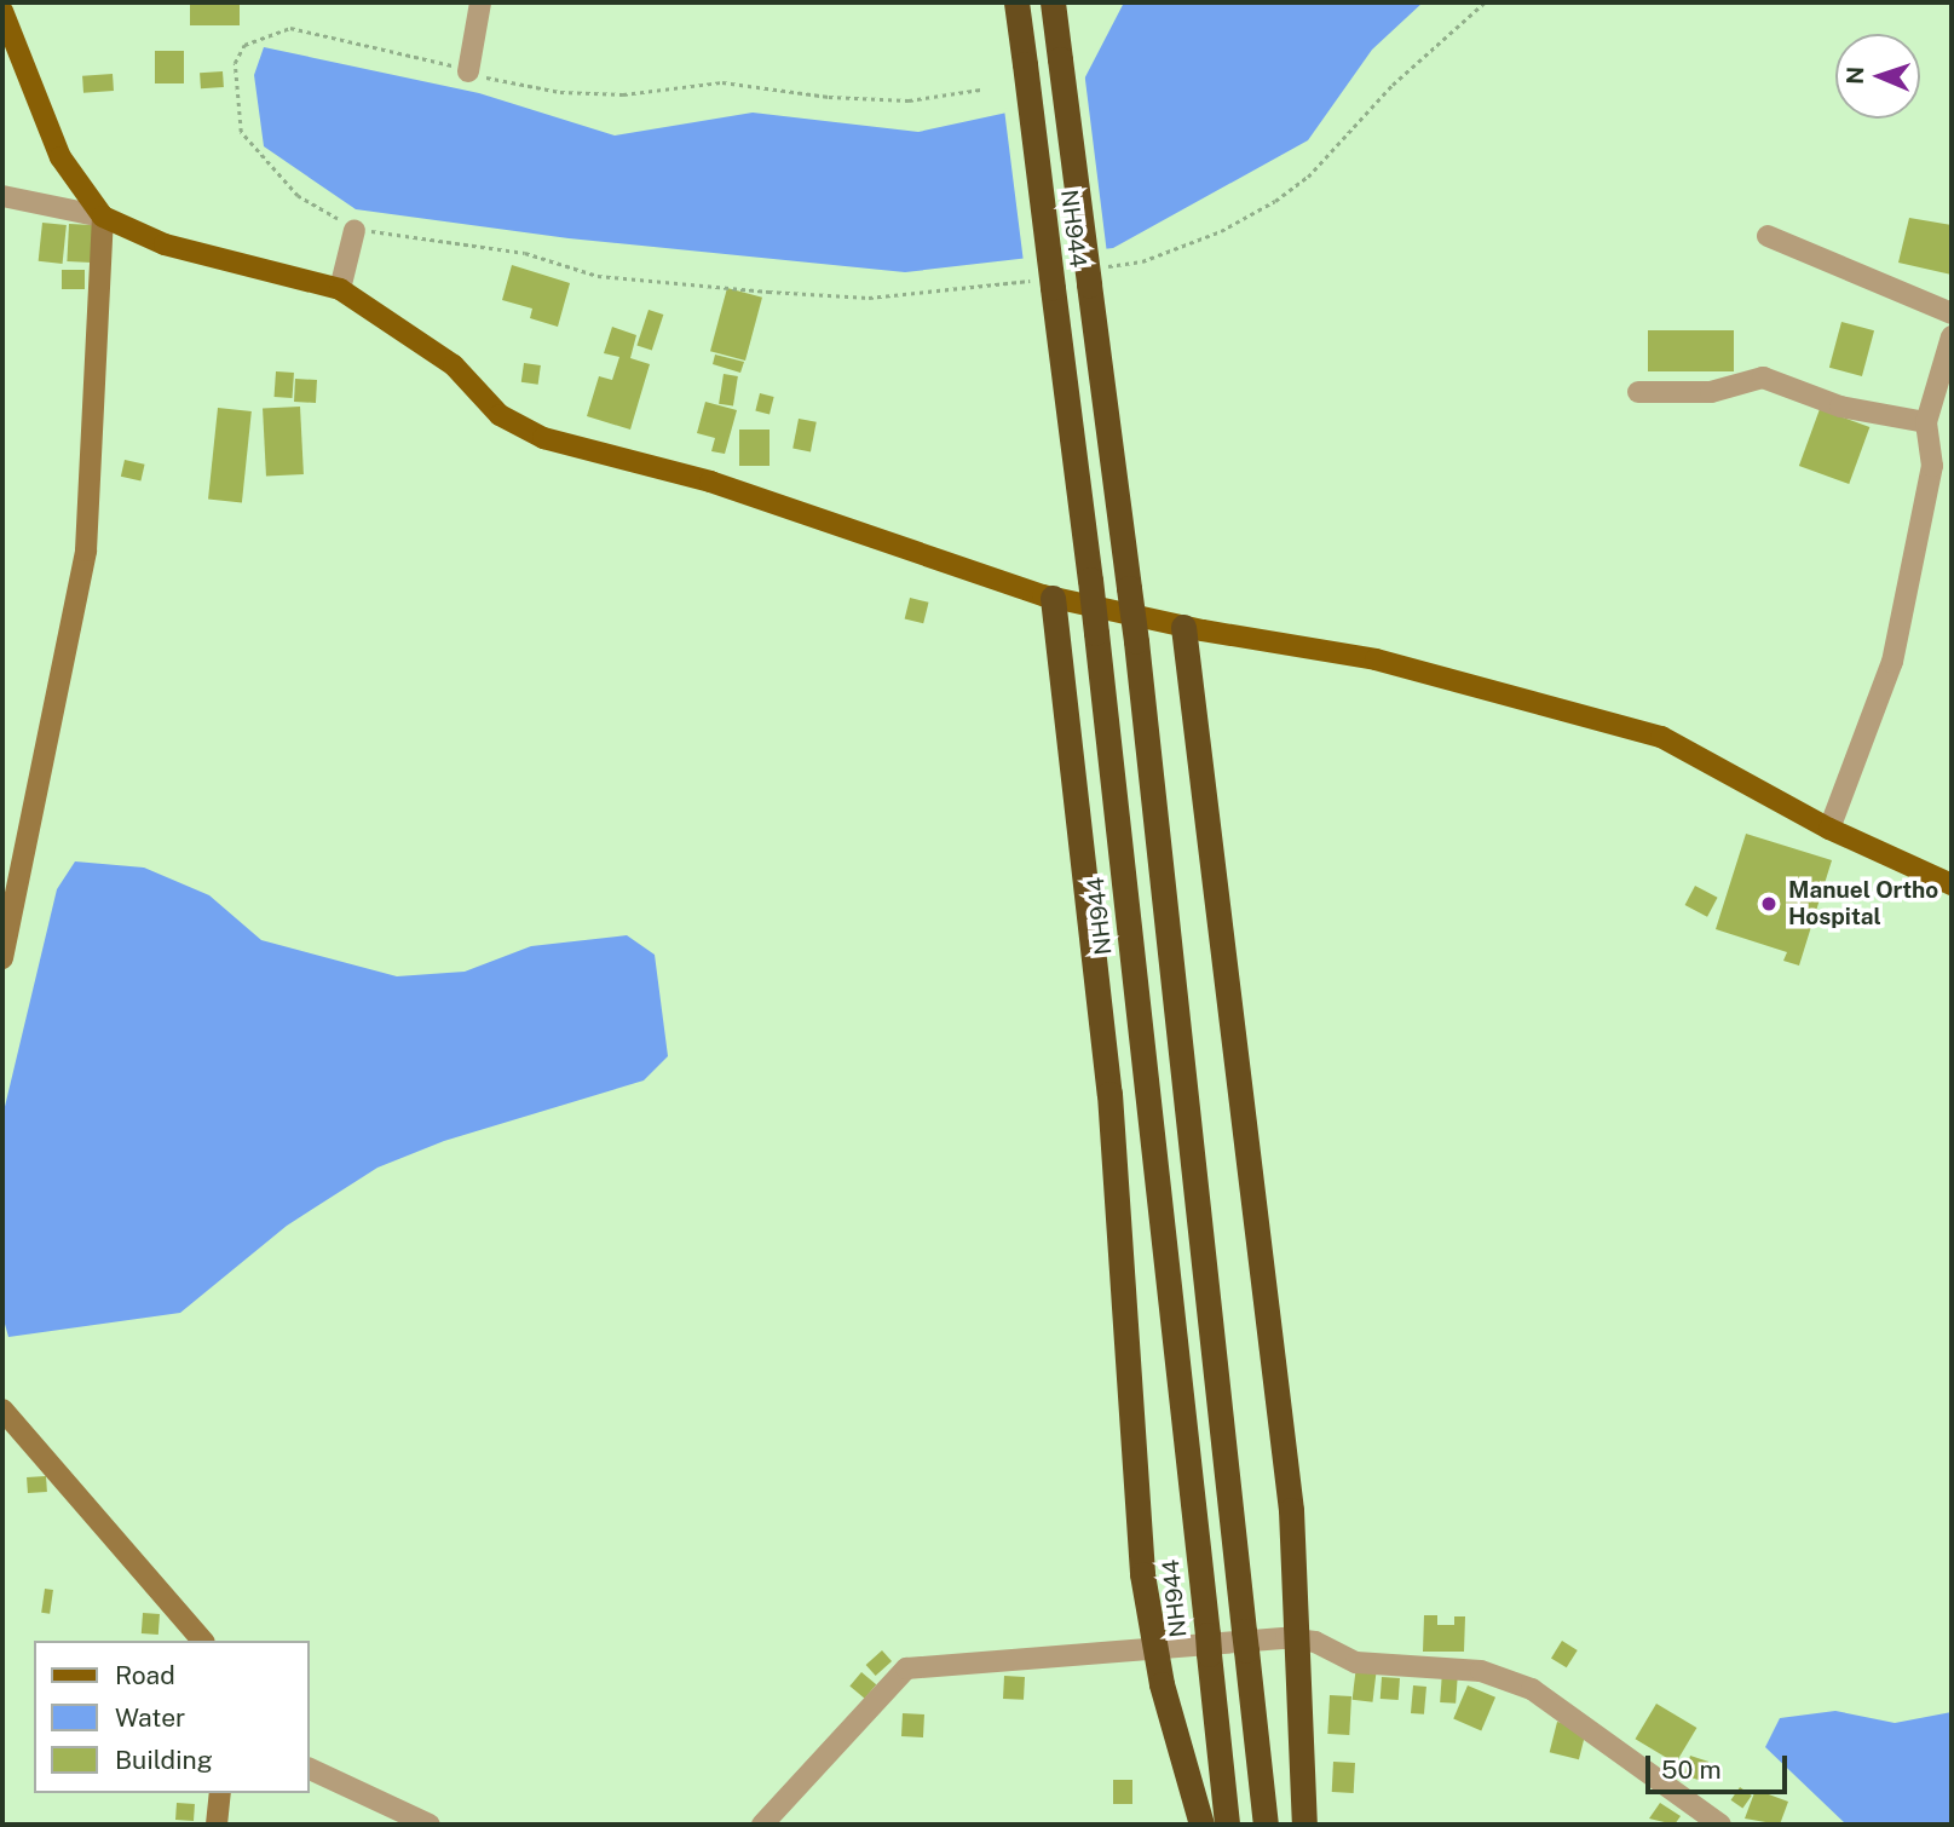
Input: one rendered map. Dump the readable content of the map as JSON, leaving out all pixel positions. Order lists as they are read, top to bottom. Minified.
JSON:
{"streets":{"highway":["NH944"]},"places":["Manuel Ortho Hospital"],"legend":["Road","Water","Building"],"scale_bar":"50 m","north":"left"}
